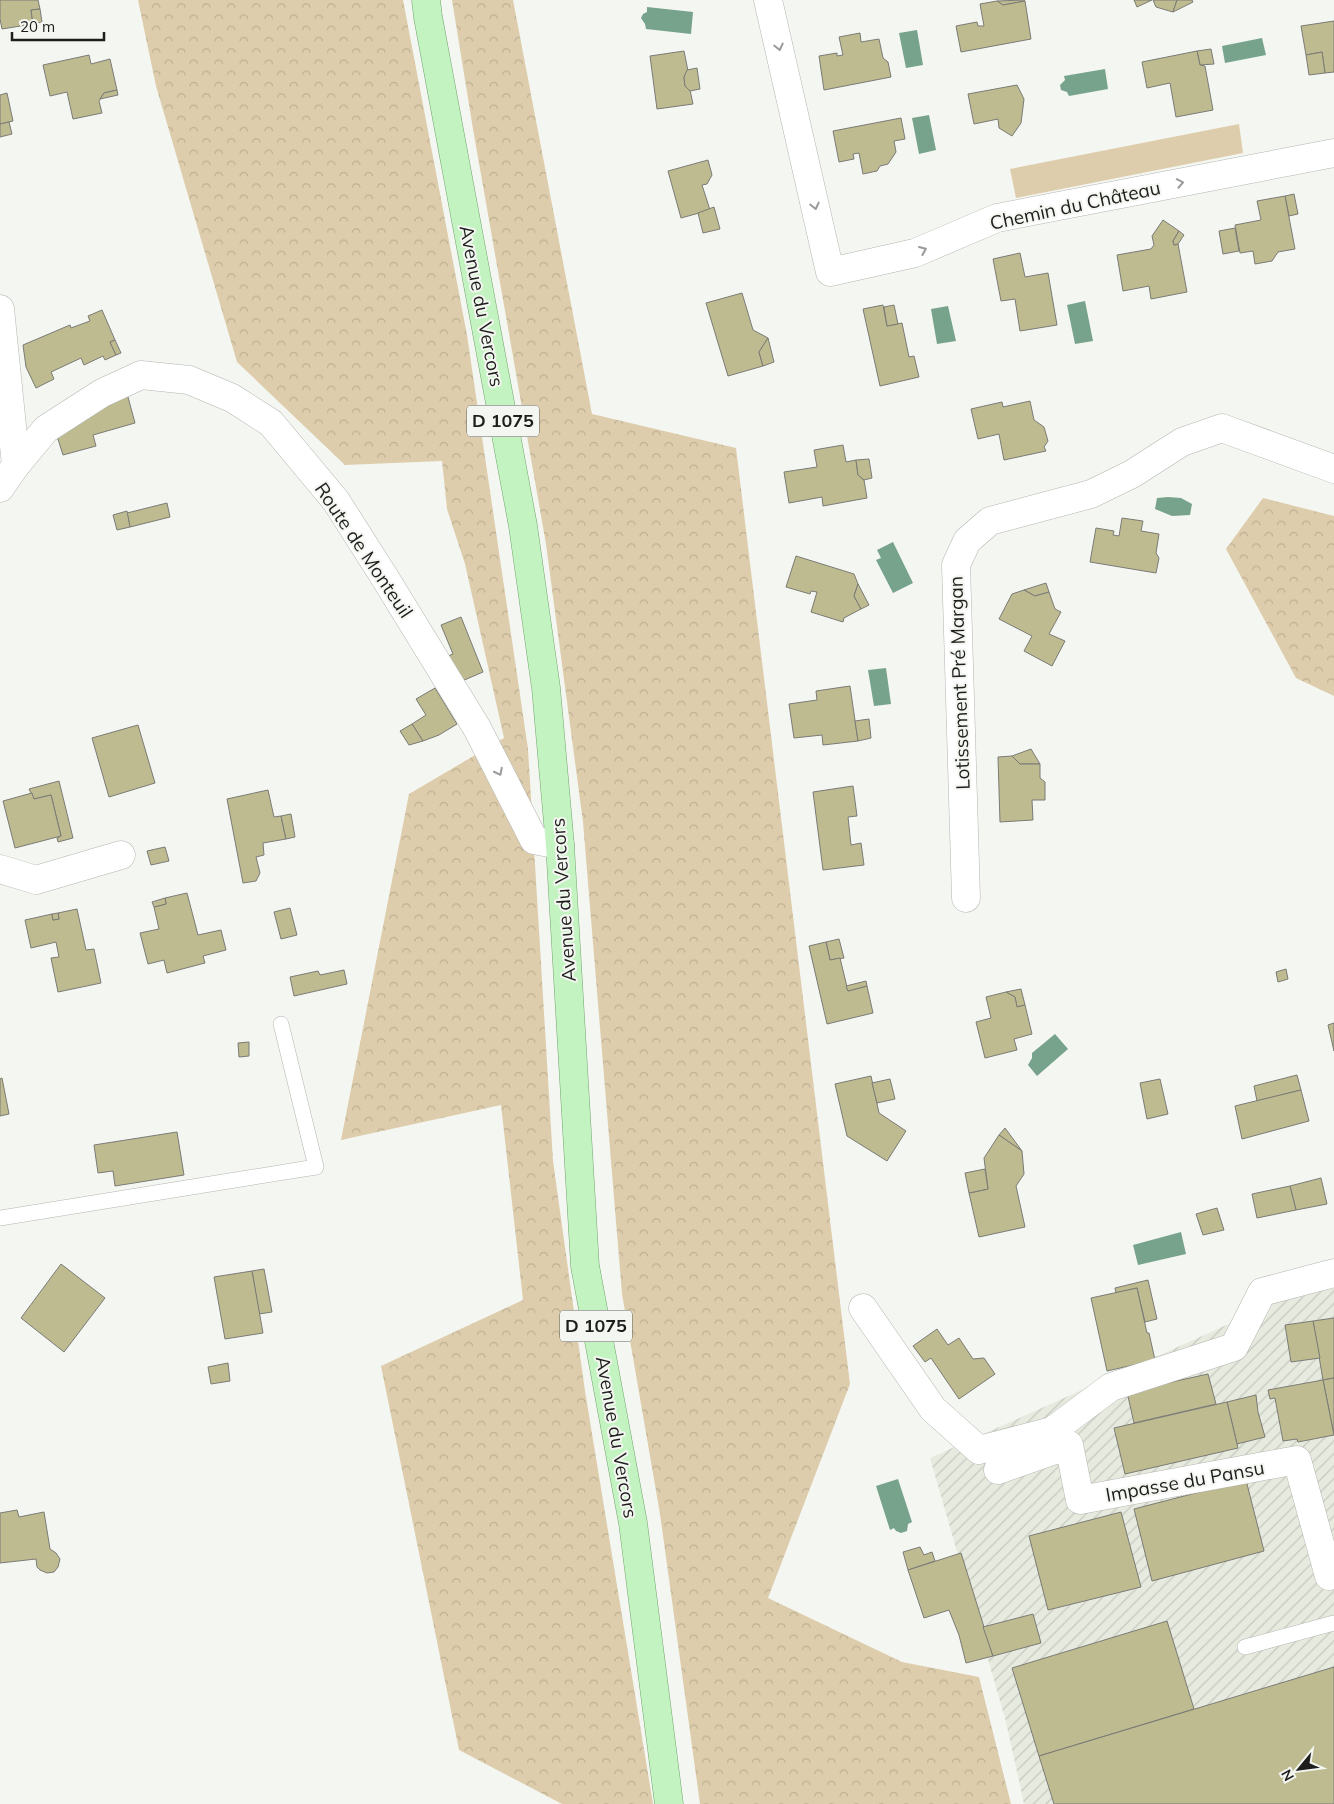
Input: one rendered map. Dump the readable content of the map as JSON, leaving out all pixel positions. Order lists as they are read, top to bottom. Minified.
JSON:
{"streets":{"main road":["Avenue du Vercors","D 1075"],"street":["Chemin du Château","Route de Monteuil","Lotissement Pré Margan","Impasse du Pansu"]},"crossings":[["Avenue du Vercors","Route de Monteuil"]],"one_way":["Route de Monteuil"],"scale_bar":"20 m","north":"bottom left"}
